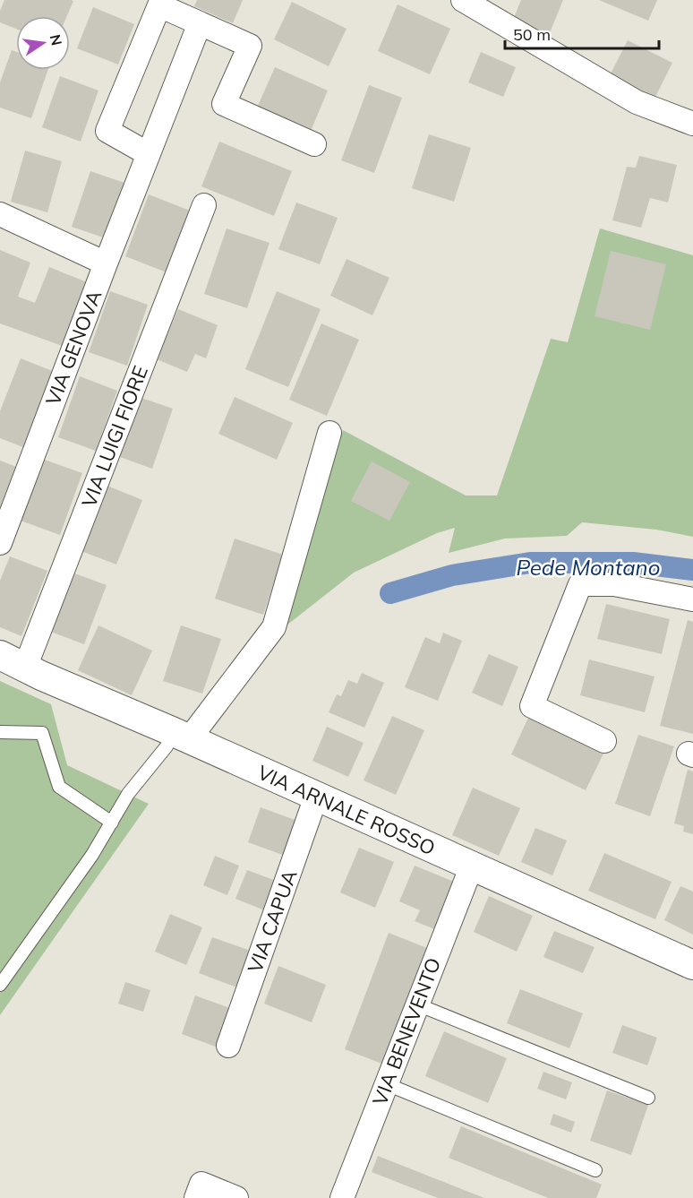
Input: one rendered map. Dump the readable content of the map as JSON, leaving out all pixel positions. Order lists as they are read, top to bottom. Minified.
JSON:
{"streets":{"street":["VIA GENOVA","VIA LUIGI FIORE","VIA ARNALE ROSSO","VIA CAPUA","VIA BENEVENTO"]},"crossings":[["VIA LUIGI FIORE","VIA ARNALE ROSSO"],["VIA ARNALE ROSSO","VIA CAPUA"],["VIA ARNALE ROSSO","VIA BENEVENTO"]],"water":["Pede Montano"],"scale_bar":"50 m","north":"right"}
